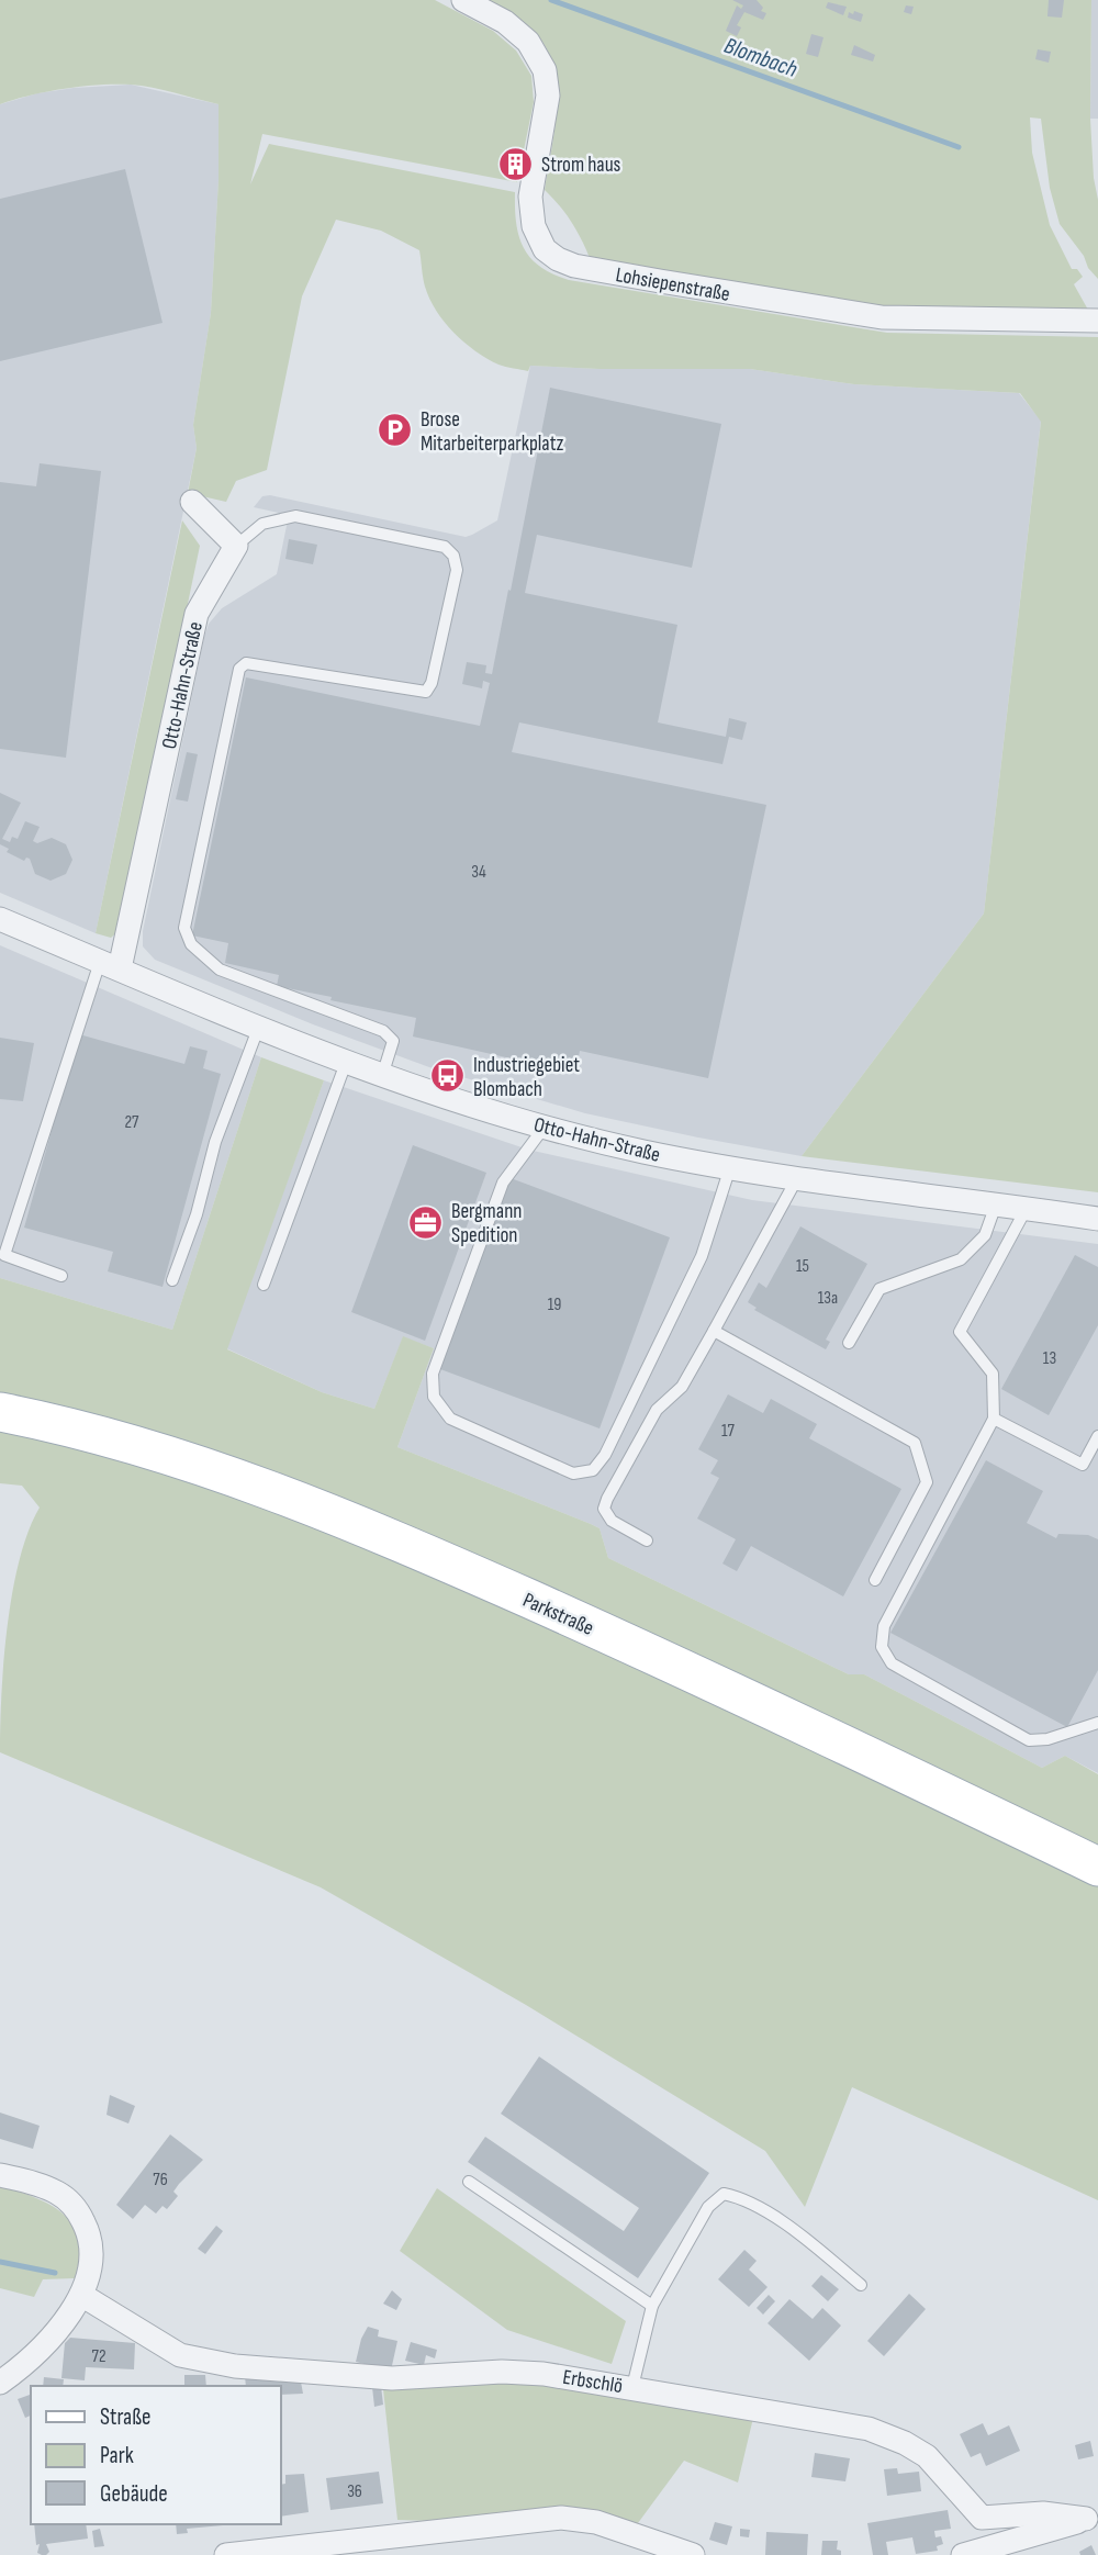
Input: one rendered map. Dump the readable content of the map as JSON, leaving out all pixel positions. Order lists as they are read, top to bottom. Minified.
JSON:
{"streets":{"main road":["Parkstraße"],"street":["Lohsiepenstraße","Otto-Hahn-Straße","Erbschlö"]},"water":["Blombach"],"places":{"building":["Strom haus"],"parking":["Brose Mitarbeiterparkplatz"],"bus stop":["Industriegebiet Blombach"],"office":["Bergmann Spedition"]},"house_numbers":["34","27","15","13a","19","13","17","76","72","36"],"legend":["Straße","Park","Gebäude"]}
